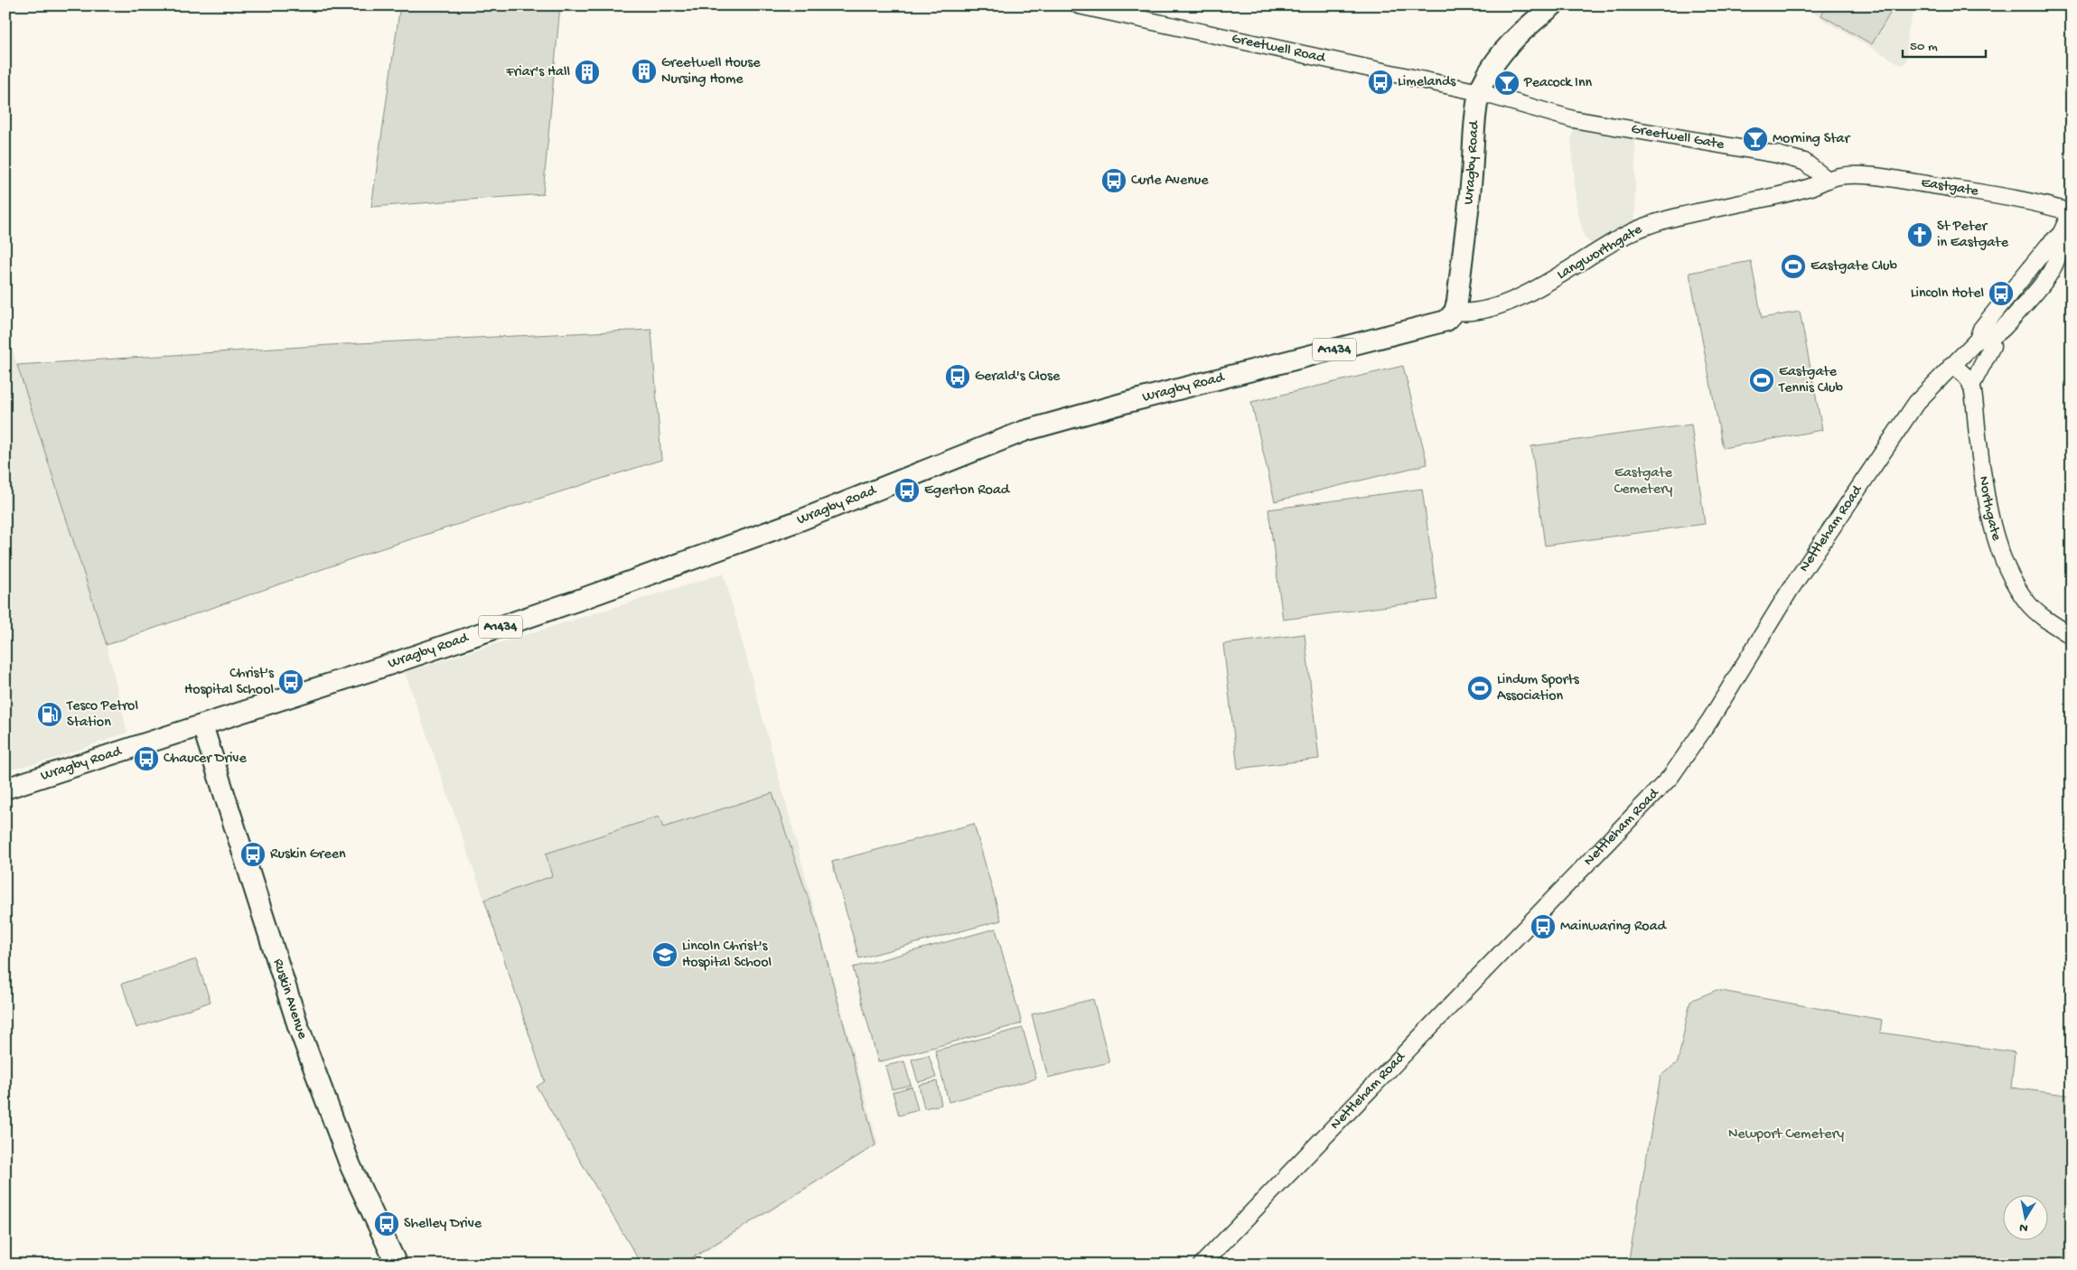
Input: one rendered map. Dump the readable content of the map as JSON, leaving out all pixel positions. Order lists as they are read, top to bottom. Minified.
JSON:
{"streets":{"main road":["Wragby Road","A1434","Ruskin Avenue"],"street":["Greetwell Road","Greetwell Gate","Eastgate","Langworthgate","Northgate","Nettleham Road"]},"crossings":[["Greetwell Road","Greetwell Gate"],["Greetwell Road","Wragby Road"],["Greetwell Gate","Eastgate"],["Greetwell Gate","Langworthgate"],["Wragby Road","Langworthgate"],["Wragby Road","Ruskin Avenue"],["Eastgate","Langworthgate"]],"parks":["Eastgate Cemetery","Newport Cemetery"],"places":{"building":["Greetwell House Nursing Home","Friar's Hall"],"bus stop":["Limelands","Curle Avenue","Lincoln Hotel","Gerald's Close","Egerton Road","Christ's Hospital School","Chaucer Drive","Ruskin Green","Mainwaring Road","Shelley Drive"],"bar":["Peacock Inn","Morning Star"],"church":["St Peter in Eastgate"],"sports":["Eastgate Club","Eastgate Tennis Club","Lindum Sports Association"],"fuel station":["Tesco Petrol Station"],"school or university":["Lincoln Christ's Hospital School"]},"scale_bar":"50 m","north":"bottom"}
